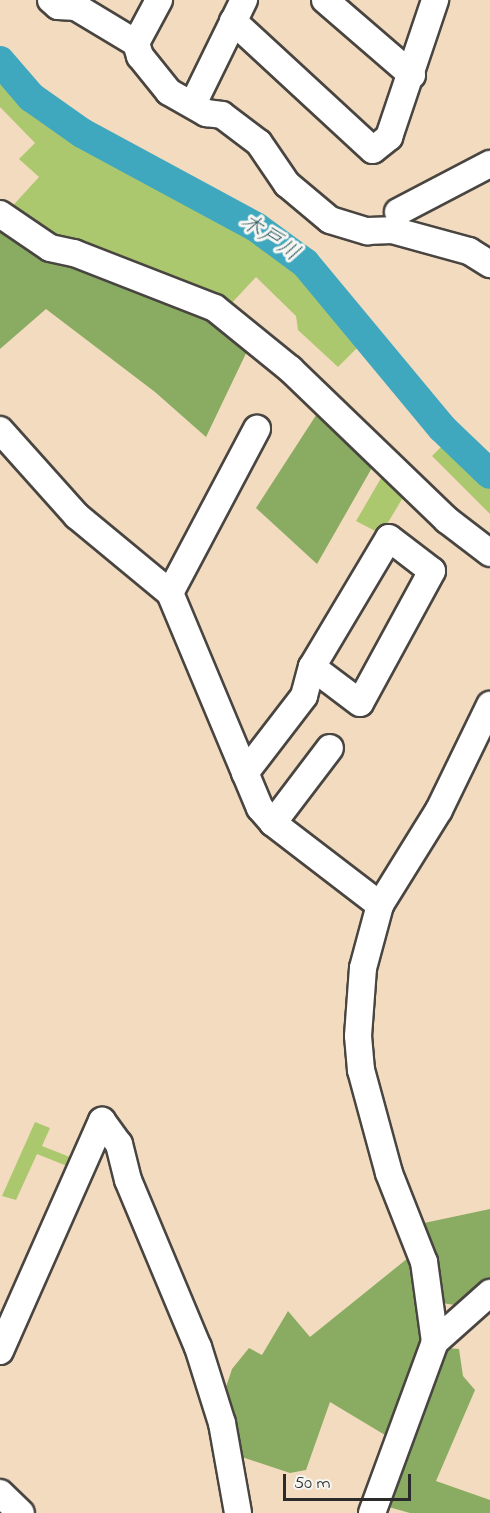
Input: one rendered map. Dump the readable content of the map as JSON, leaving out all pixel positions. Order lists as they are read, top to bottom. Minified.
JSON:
{"water":["木戸川"],"scale_bar":"50 m"}
